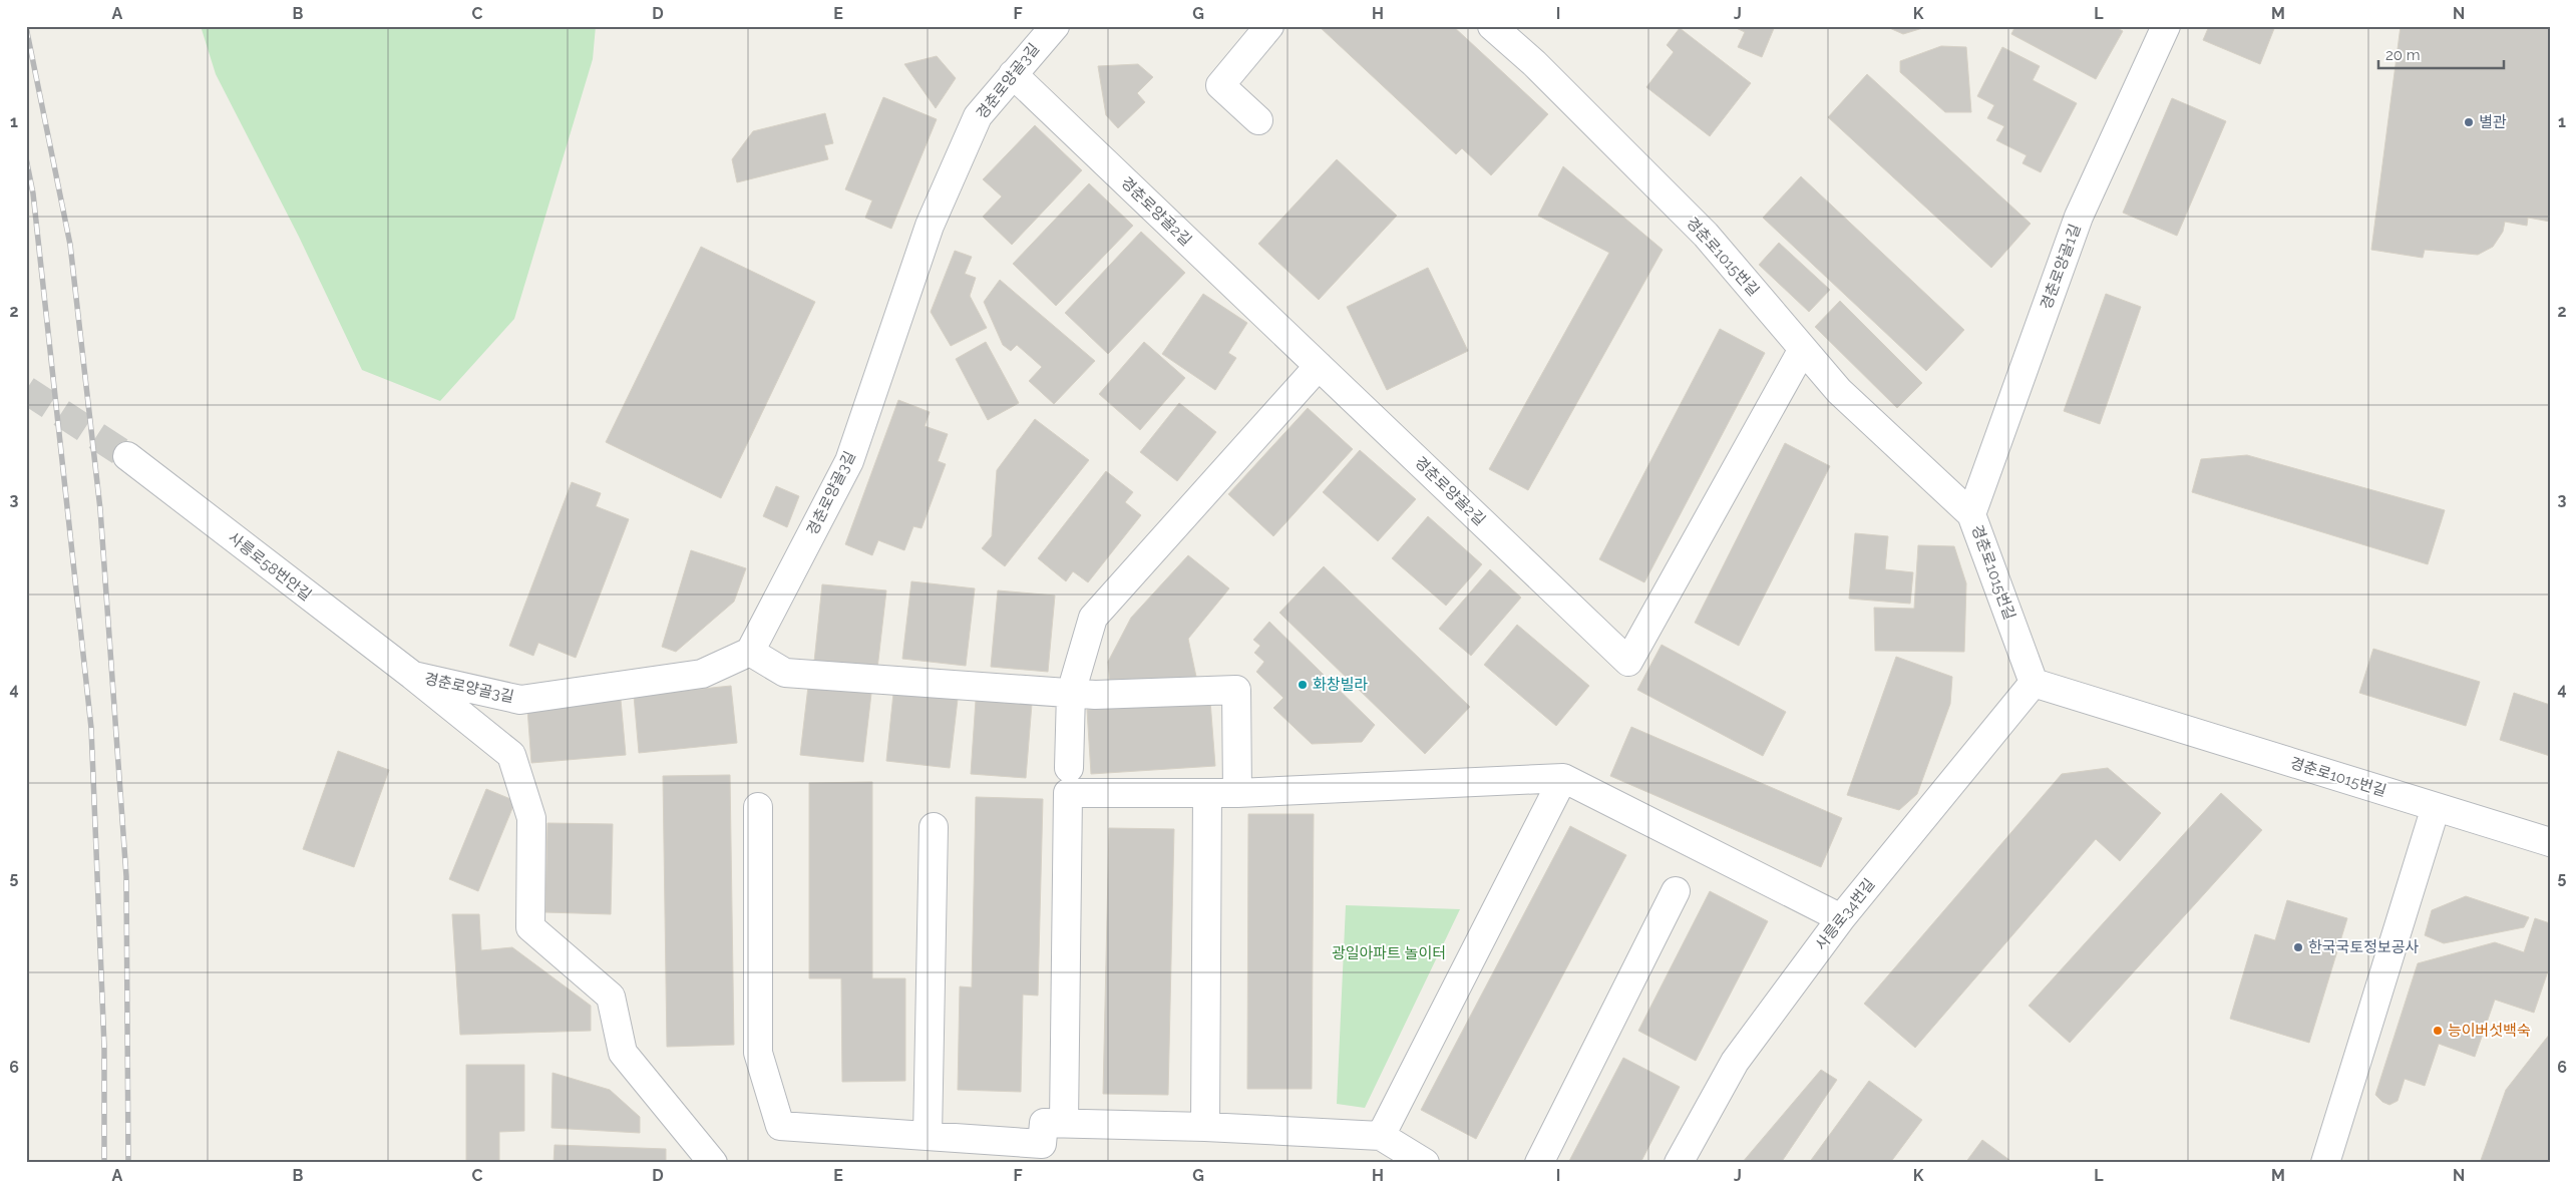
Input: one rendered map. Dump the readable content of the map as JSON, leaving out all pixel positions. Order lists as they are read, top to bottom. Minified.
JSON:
{"streets":{"street":["경춘로양골3길","경춘로양골2길","경춘로1015번길","경춘로양골1길","사릉로58번안길","사릉로34번길"]},"crossings":[["경춘로양골3길","경춘로양골2길"],["경춘로양골3길","사릉로58번안길"],["경춘로양골2길","경춘로1015번길"],["경춘로1015번길","경춘로양골1길"],["경춘로1015번길","사릉로34번길"]],"parks":["광일아파트 놀이터"],"places":["별관","화창빌라","한국국토정보공사","능이버섯백숙"],"scale_bar":"20 m","grid":{"columns":["A","B","C","D","E","F","G","H","I","J","K","L","M","N"],"rows":["1","2","3","4","5","6"]}}
